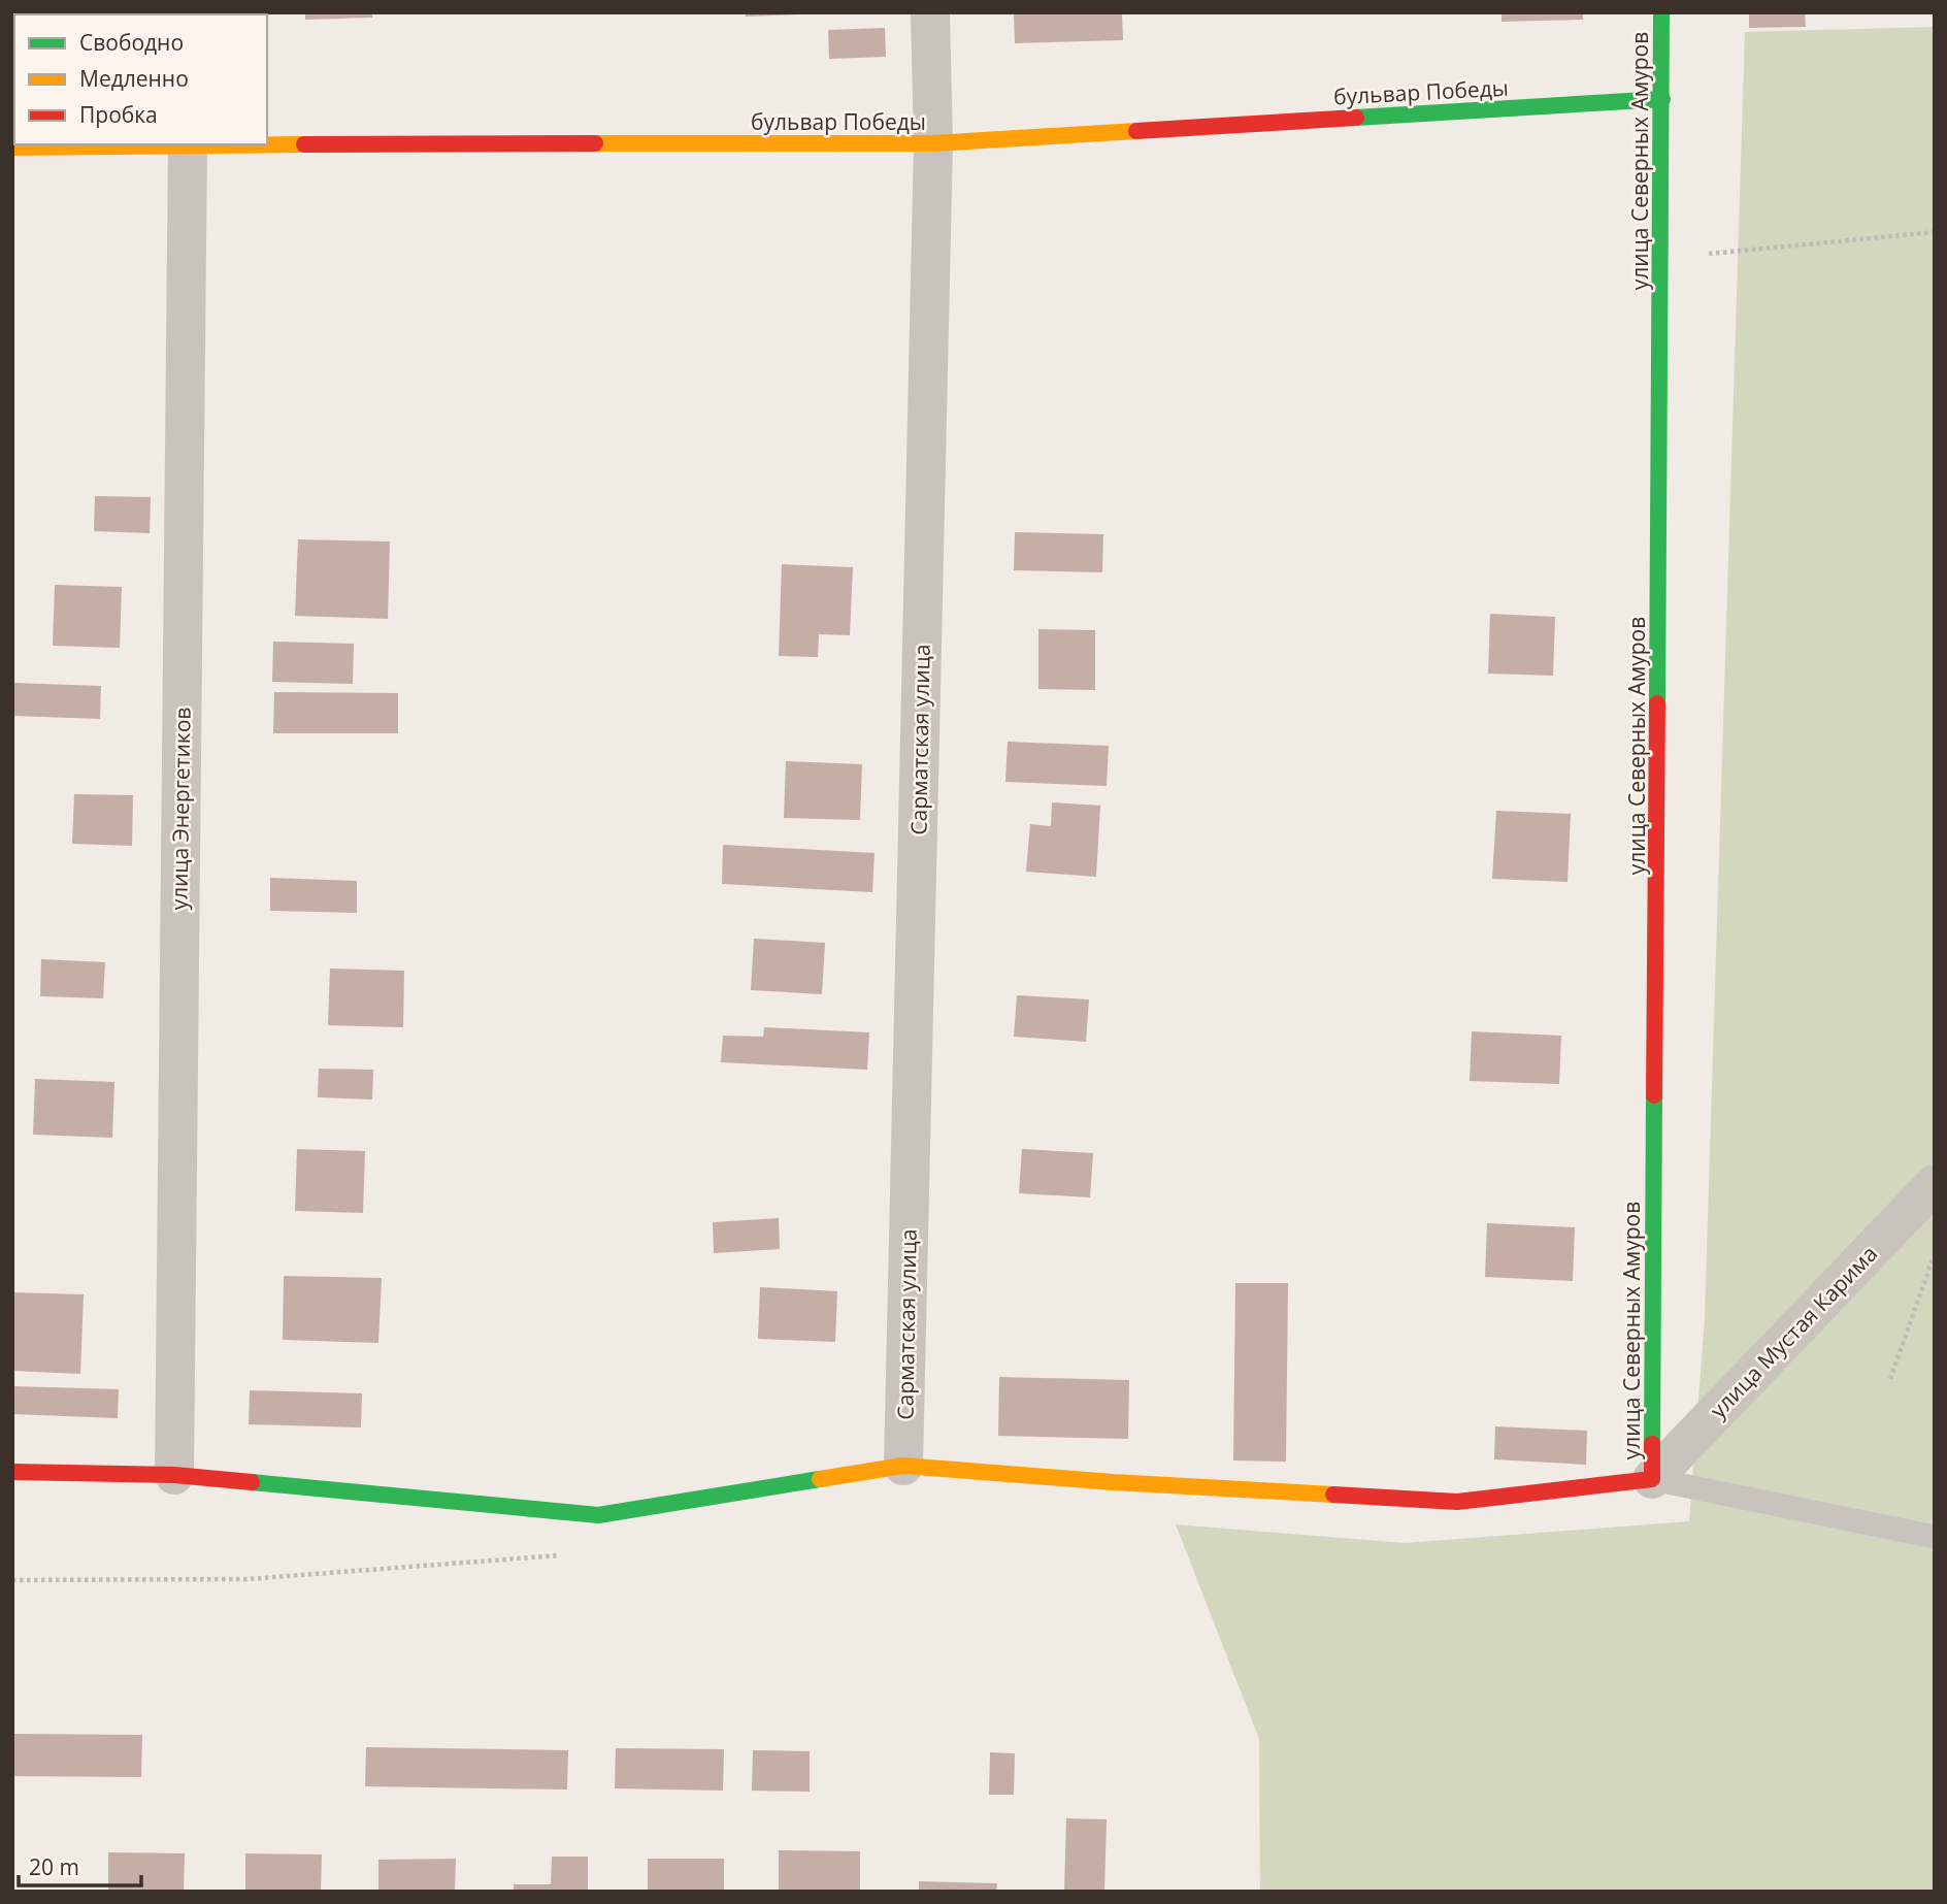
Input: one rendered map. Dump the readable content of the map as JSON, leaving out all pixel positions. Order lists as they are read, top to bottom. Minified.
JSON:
{"streets":{"street":["бульвар Победы","улица Северных Амуров","Сарматская улица","улица Энергетиков","улица Мустая Карима"]},"crossings":[["бульвар Победы","улица Северных Амуров"],["бульвар Победы","Сарматская улица"],["улица Северных Амуров","улица Мустая Карима"]],"legend":["Свободно","Медленно","Пробка"],"scale_bar":"20 m"}
